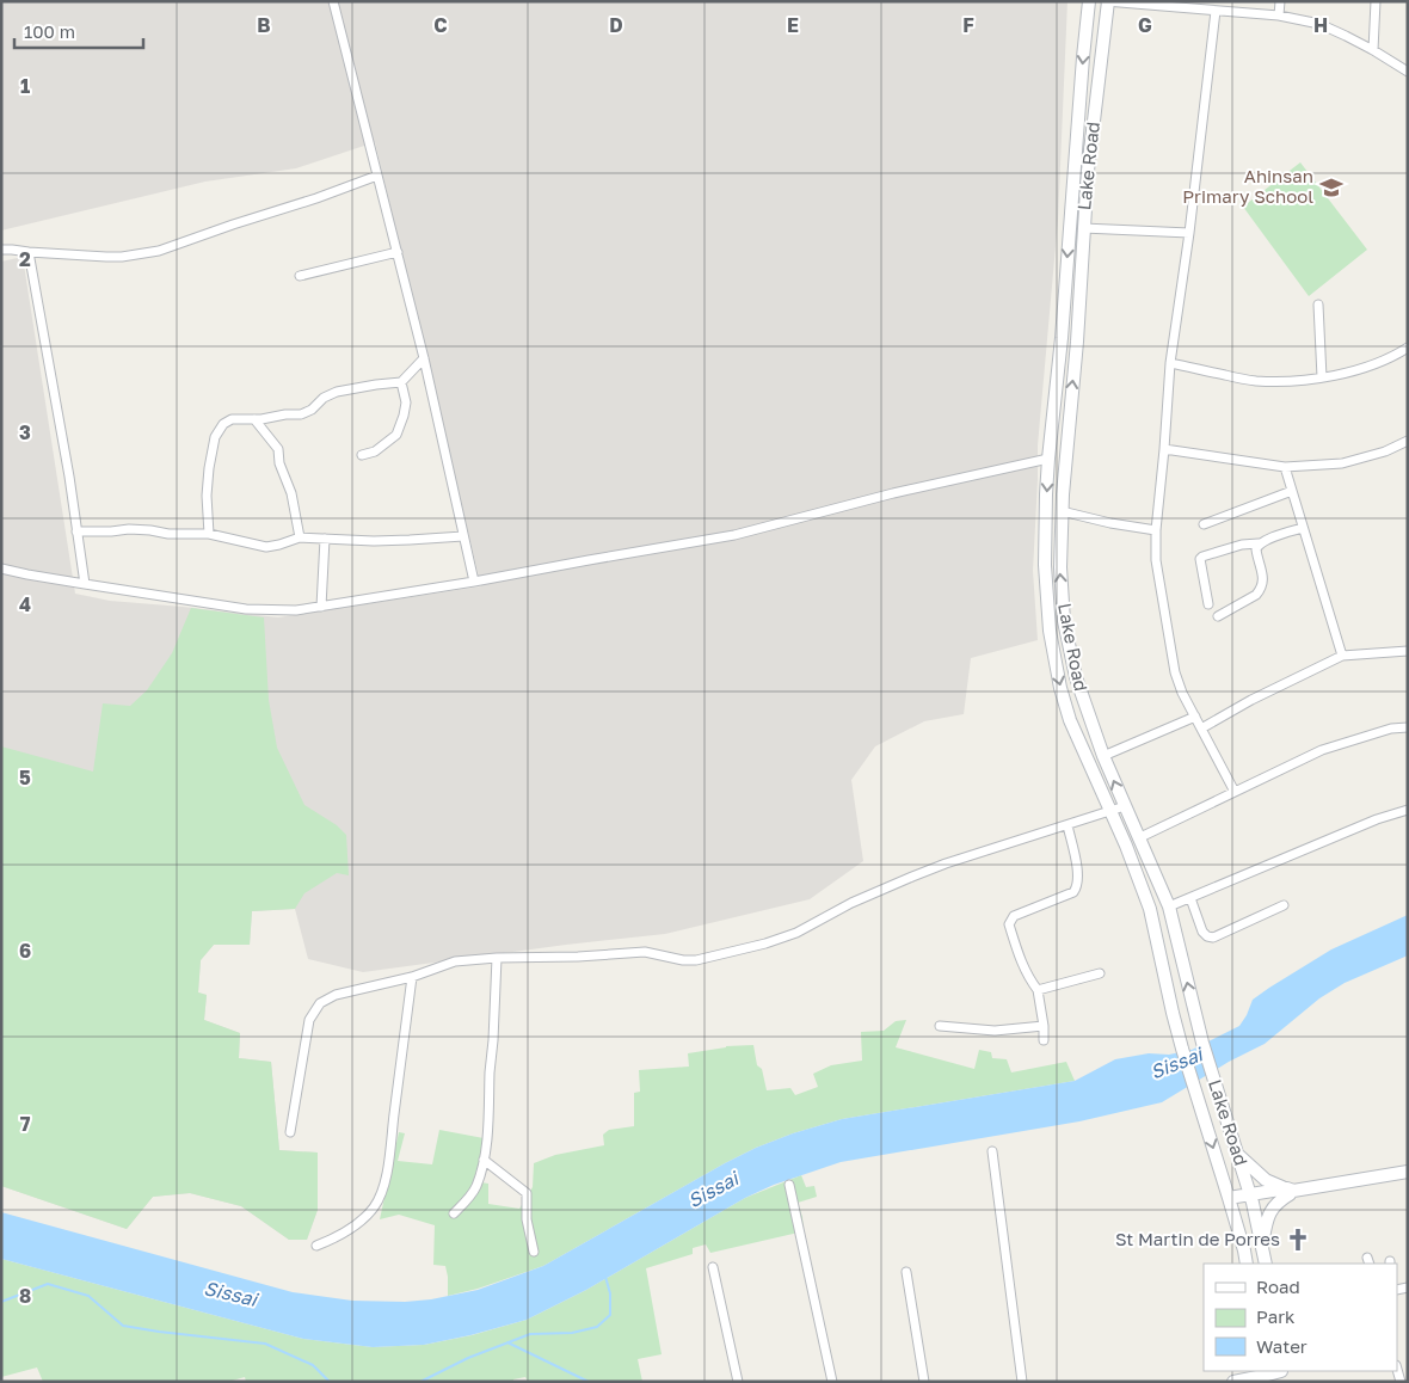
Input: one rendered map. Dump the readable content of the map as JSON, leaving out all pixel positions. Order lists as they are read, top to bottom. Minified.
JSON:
{"streets":{"main road":["Lake Road"]},"water":["Sissai"],"places":{"school or university":["Ahinsan Primary School"],"church":["St Martin de Porres"]},"legend":["Road","Park","Water"],"scale_bar":"100 m","grid":{"columns":["B","C","D","E","F","G","H"],"rows":["1","2","3","4","5","6","7","8"]}}
